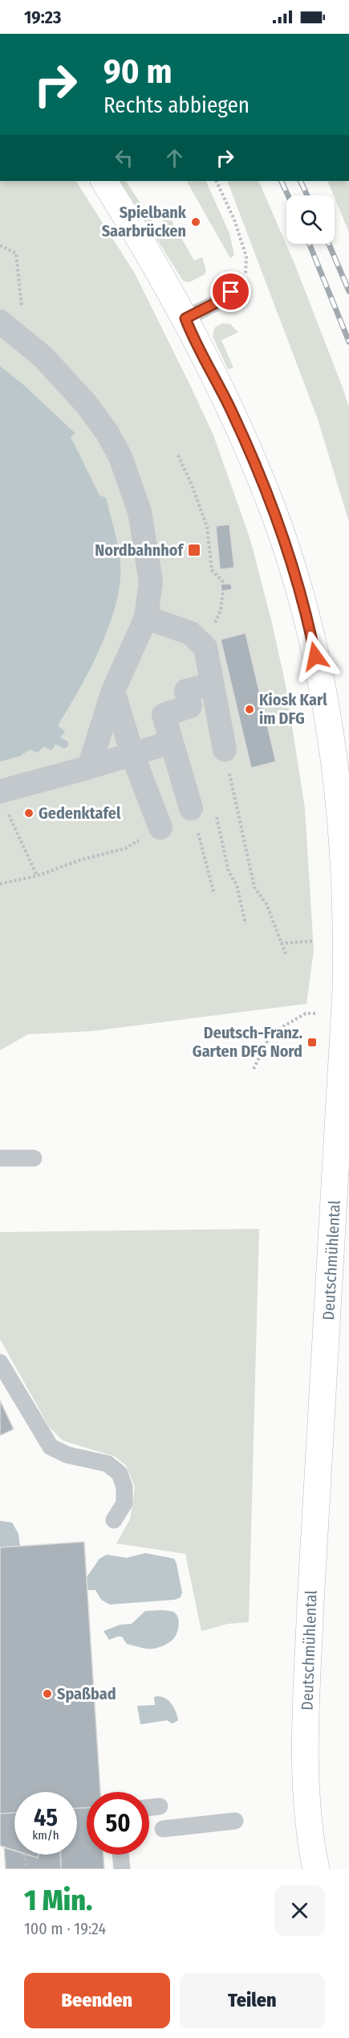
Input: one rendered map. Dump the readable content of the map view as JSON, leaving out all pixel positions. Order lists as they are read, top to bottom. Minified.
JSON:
{"streets":{"main road":["Deutschmühlental"]},"places":{"other":["Spielbank Saarbrücken","Kiosk Karl im DFG","Gedenktafel","Spaßbad"],"transit":["Nordbahnhof","Deutsch-Franz. Garten DFG Nord"]},"page":{"status":"19:23","turn":["90 m","Rechts abbiegen"],"speed":"45 km/h","limit":"50","heading":["1 Min.","100 m · 19:24"],"buttons":["Beenden","Teilen"]}}
